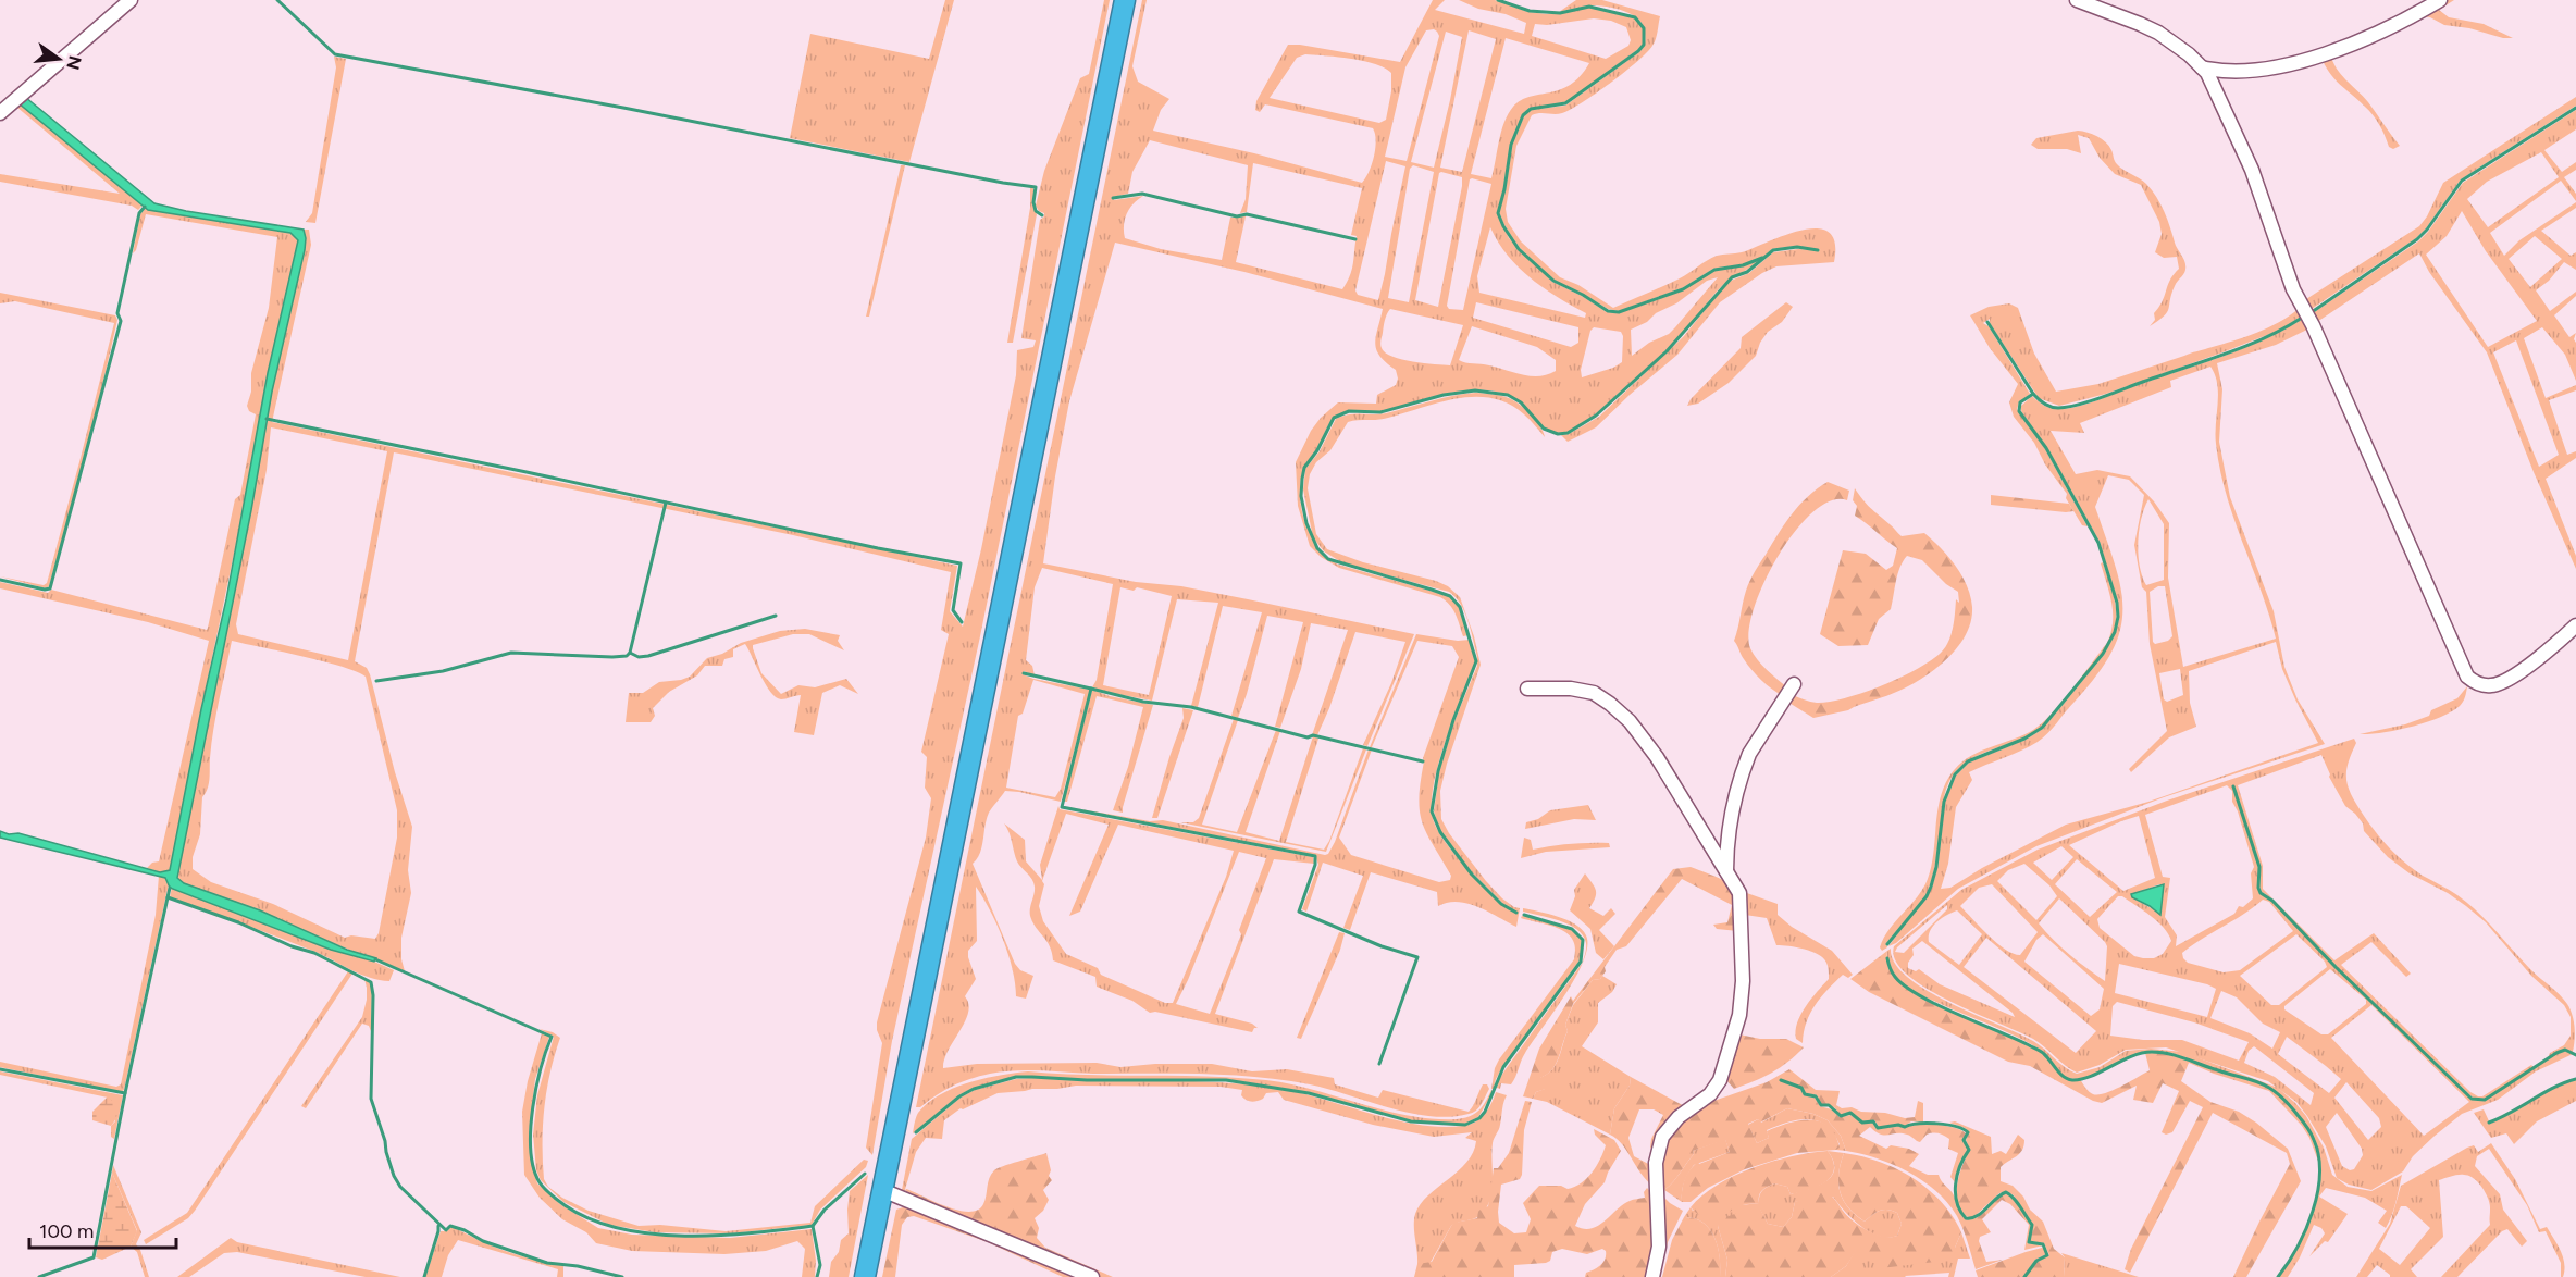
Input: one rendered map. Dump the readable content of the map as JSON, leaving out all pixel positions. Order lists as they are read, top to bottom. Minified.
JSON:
{"scale_bar":"100 m","north":"right"}
